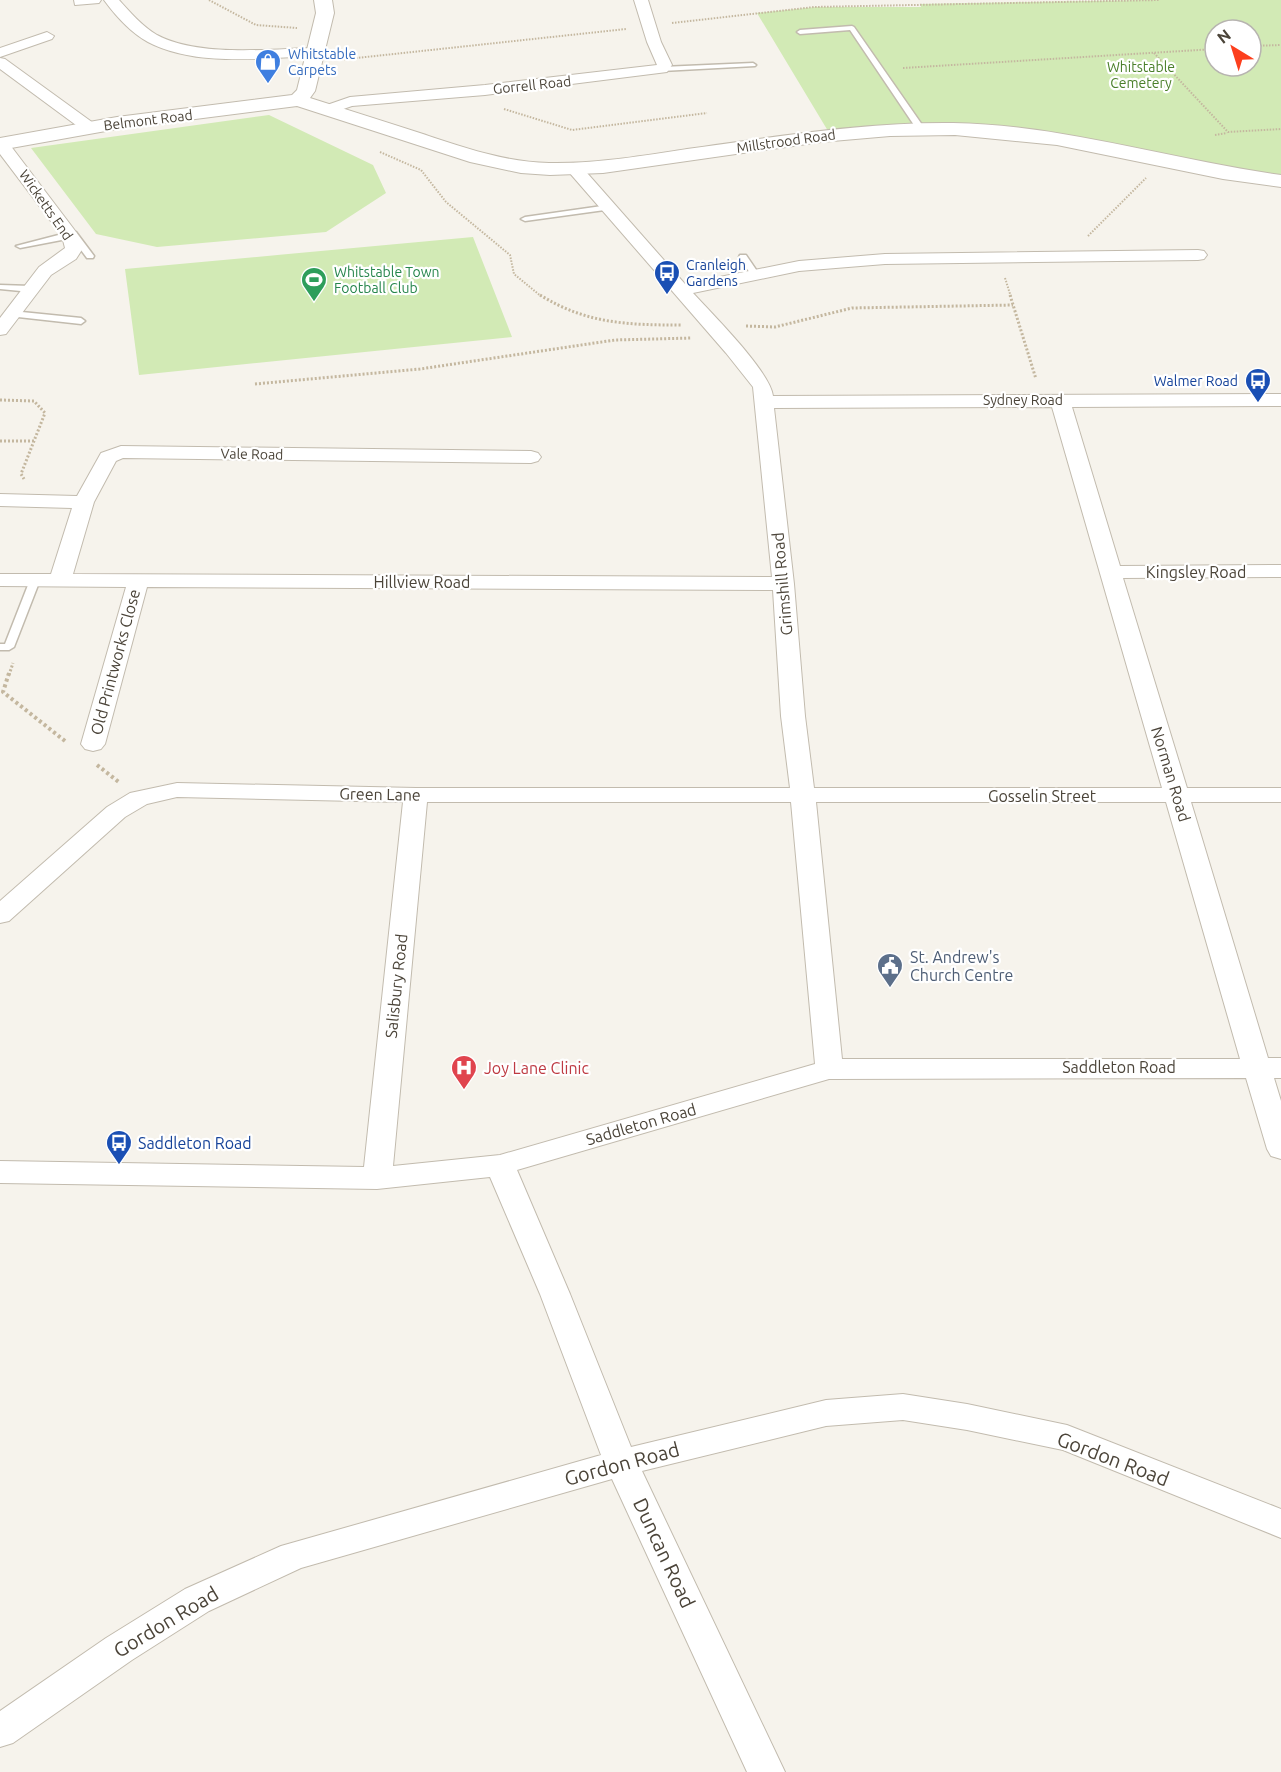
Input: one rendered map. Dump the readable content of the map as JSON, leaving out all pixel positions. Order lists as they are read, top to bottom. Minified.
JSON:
{"streets":{"street":["Gorrell Road","Belmont Road","Millstrood Road","Wicketts End","Sydney Road","Vale Road","Kingsley Road","Hillview Road","Grimshill Road","Old Printworks Close","Norman Road","Green Lane","Gosselin Street","Salisbury Road","Saddleton Road","Gordon Road","Duncan Road"]},"crossings":[["Gorrell Road","Millstrood Road"],["Belmont Road","Millstrood Road"],["Belmont Road","Wicketts End"],["Millstrood Road","Grimshill Road"],["Sydney Road","Grimshill Road"],["Sydney Road","Norman Road"],["Vale Road","Hillview Road"],["Kingsley Road","Norman Road"],["Hillview Road","Grimshill Road"],["Hillview Road","Old Printworks Close"],["Grimshill Road","Green Lane"],["Grimshill Road","Gosselin Street"],["Grimshill Road","Saddleton Road"],["Norman Road","Gosselin Street"],["Norman Road","Saddleton Road"],["Green Lane","Gosselin Street"],["Green Lane","Salisbury Road"],["Salisbury Road","Saddleton Road"],["Saddleton Road","Duncan Road"],["Gordon Road","Duncan Road"]],"parks":["Whitstable Cemetery"],"places":{"shop":["Whitstable Carpets"],"bus stop":["Cranleigh Gardens","Walmer Road","Saddleton Road"],"sports":["Whitstable Town Football Club"],"public building":["St. Andrew's Church Centre"],"hospital":["Joy Lane Clinic"]},"north":"top left"}
